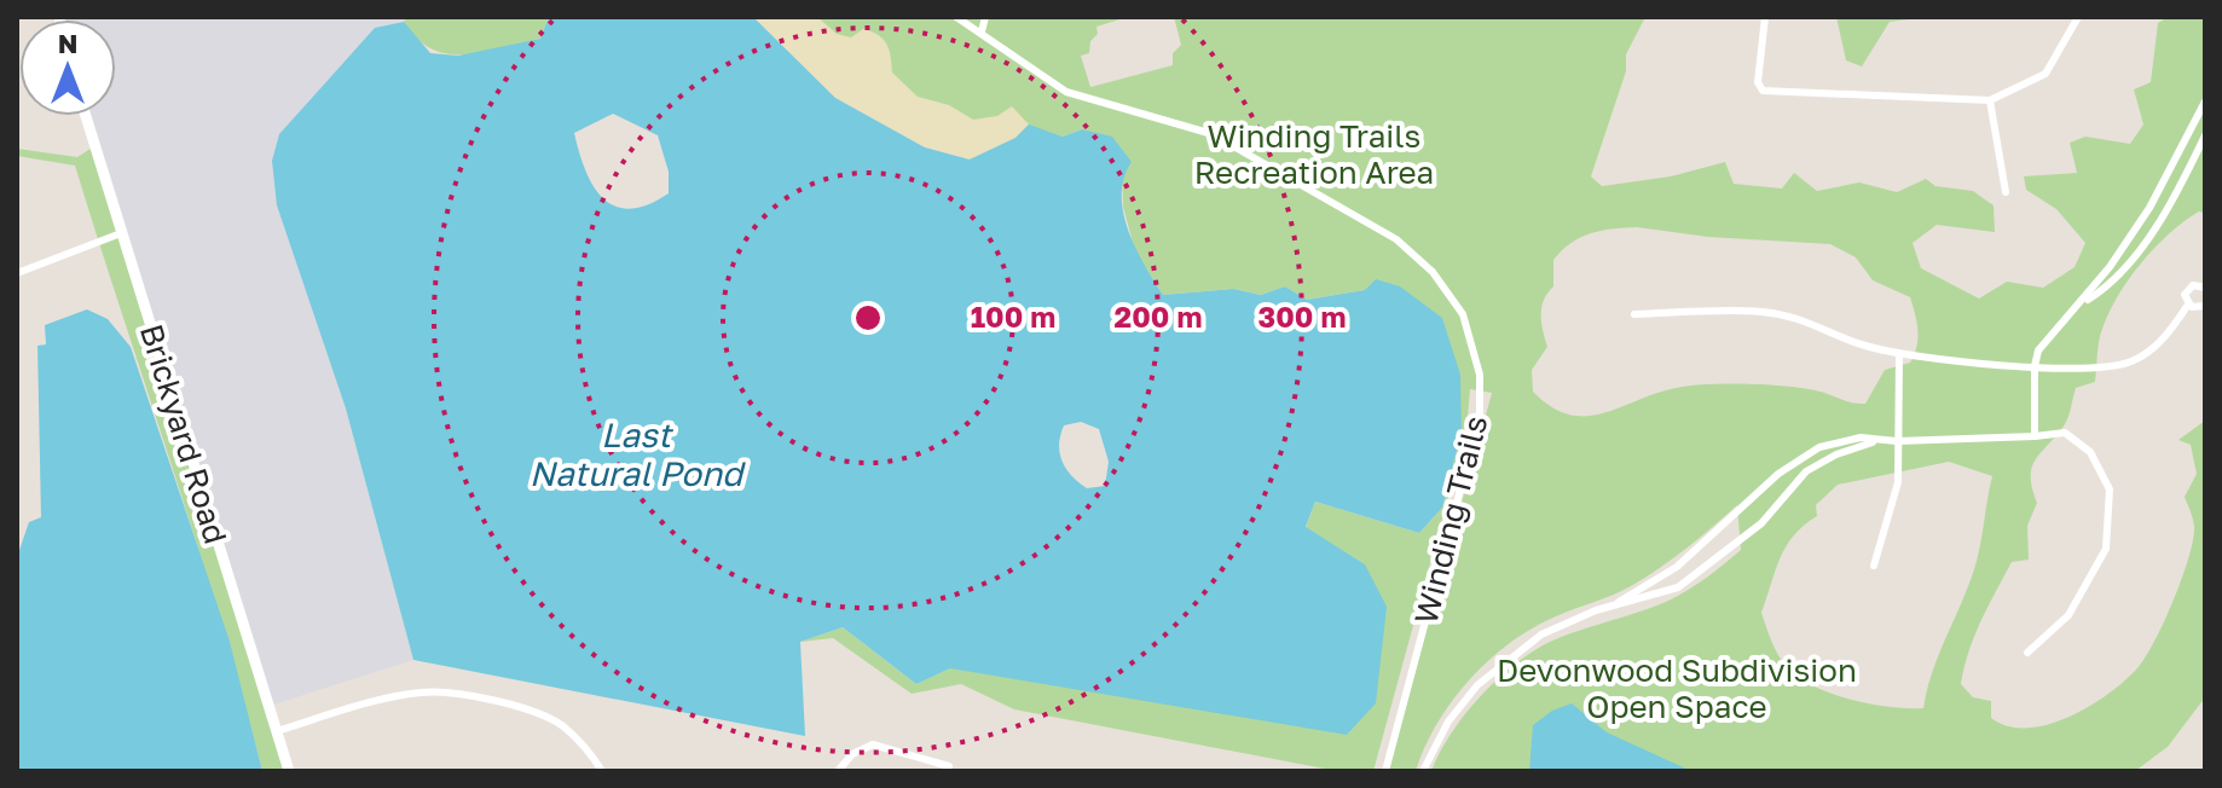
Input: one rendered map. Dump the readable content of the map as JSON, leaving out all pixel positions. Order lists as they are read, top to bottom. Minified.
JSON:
{"streets":{"street":["Brickyard Road","Winding Trails"]},"water":["Last Natural Pond"],"parks":["Winding Trails Recreation Area","Devonwood Subdivision Open Space"],"north":"top","rings":["100 m","200 m","300 m"]}
